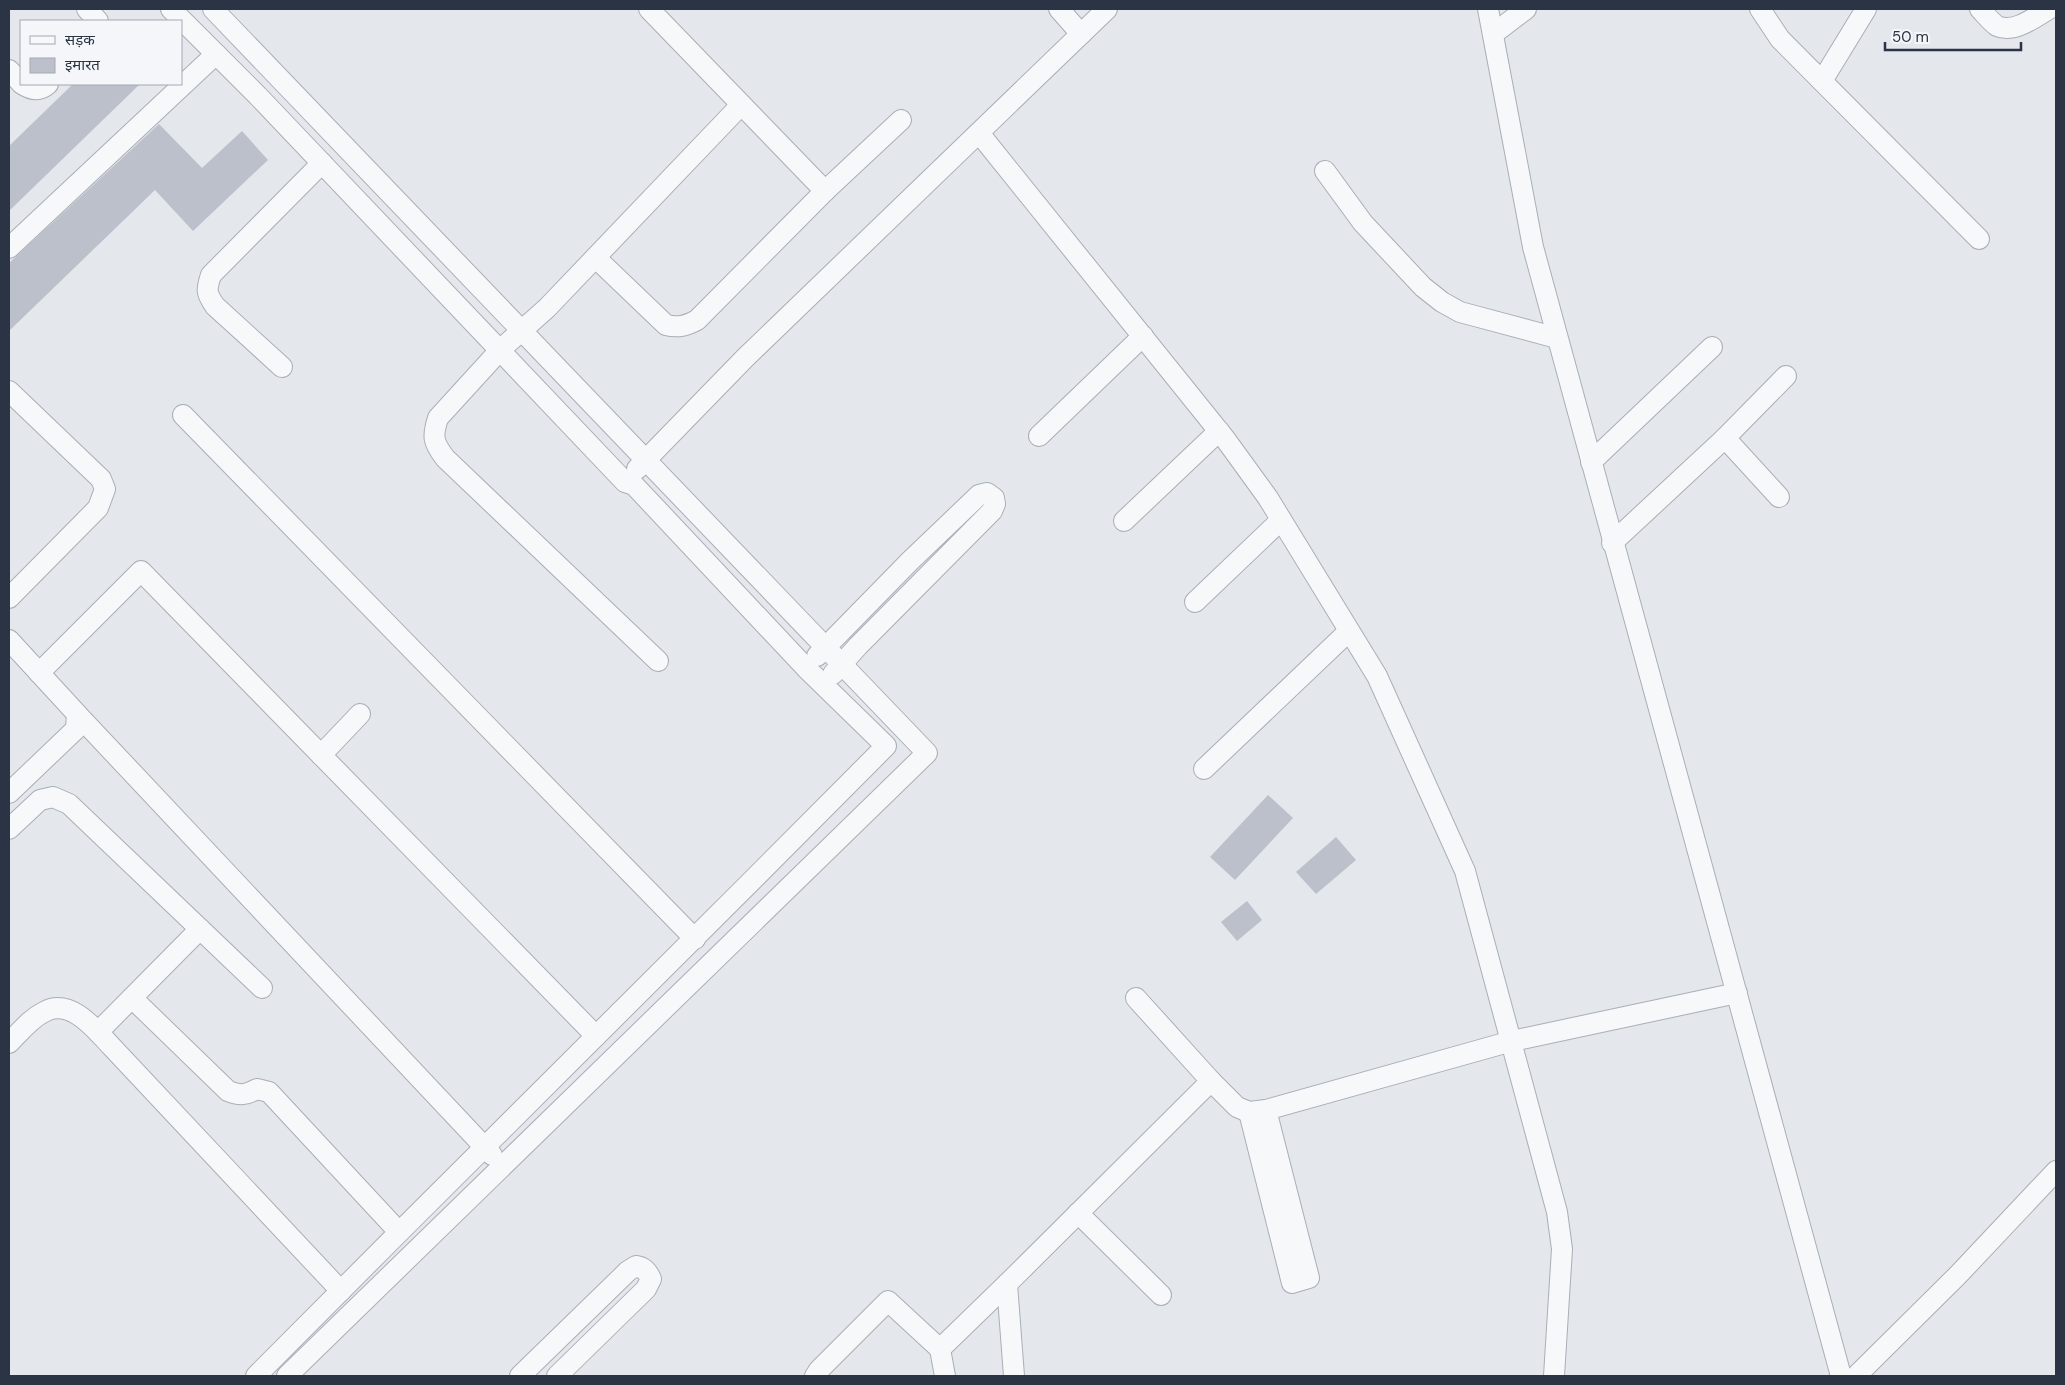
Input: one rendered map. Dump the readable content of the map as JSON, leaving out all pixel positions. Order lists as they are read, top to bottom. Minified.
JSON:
{"legend":["सड़क","इमारत"],"scale_bar":"50 m"}
